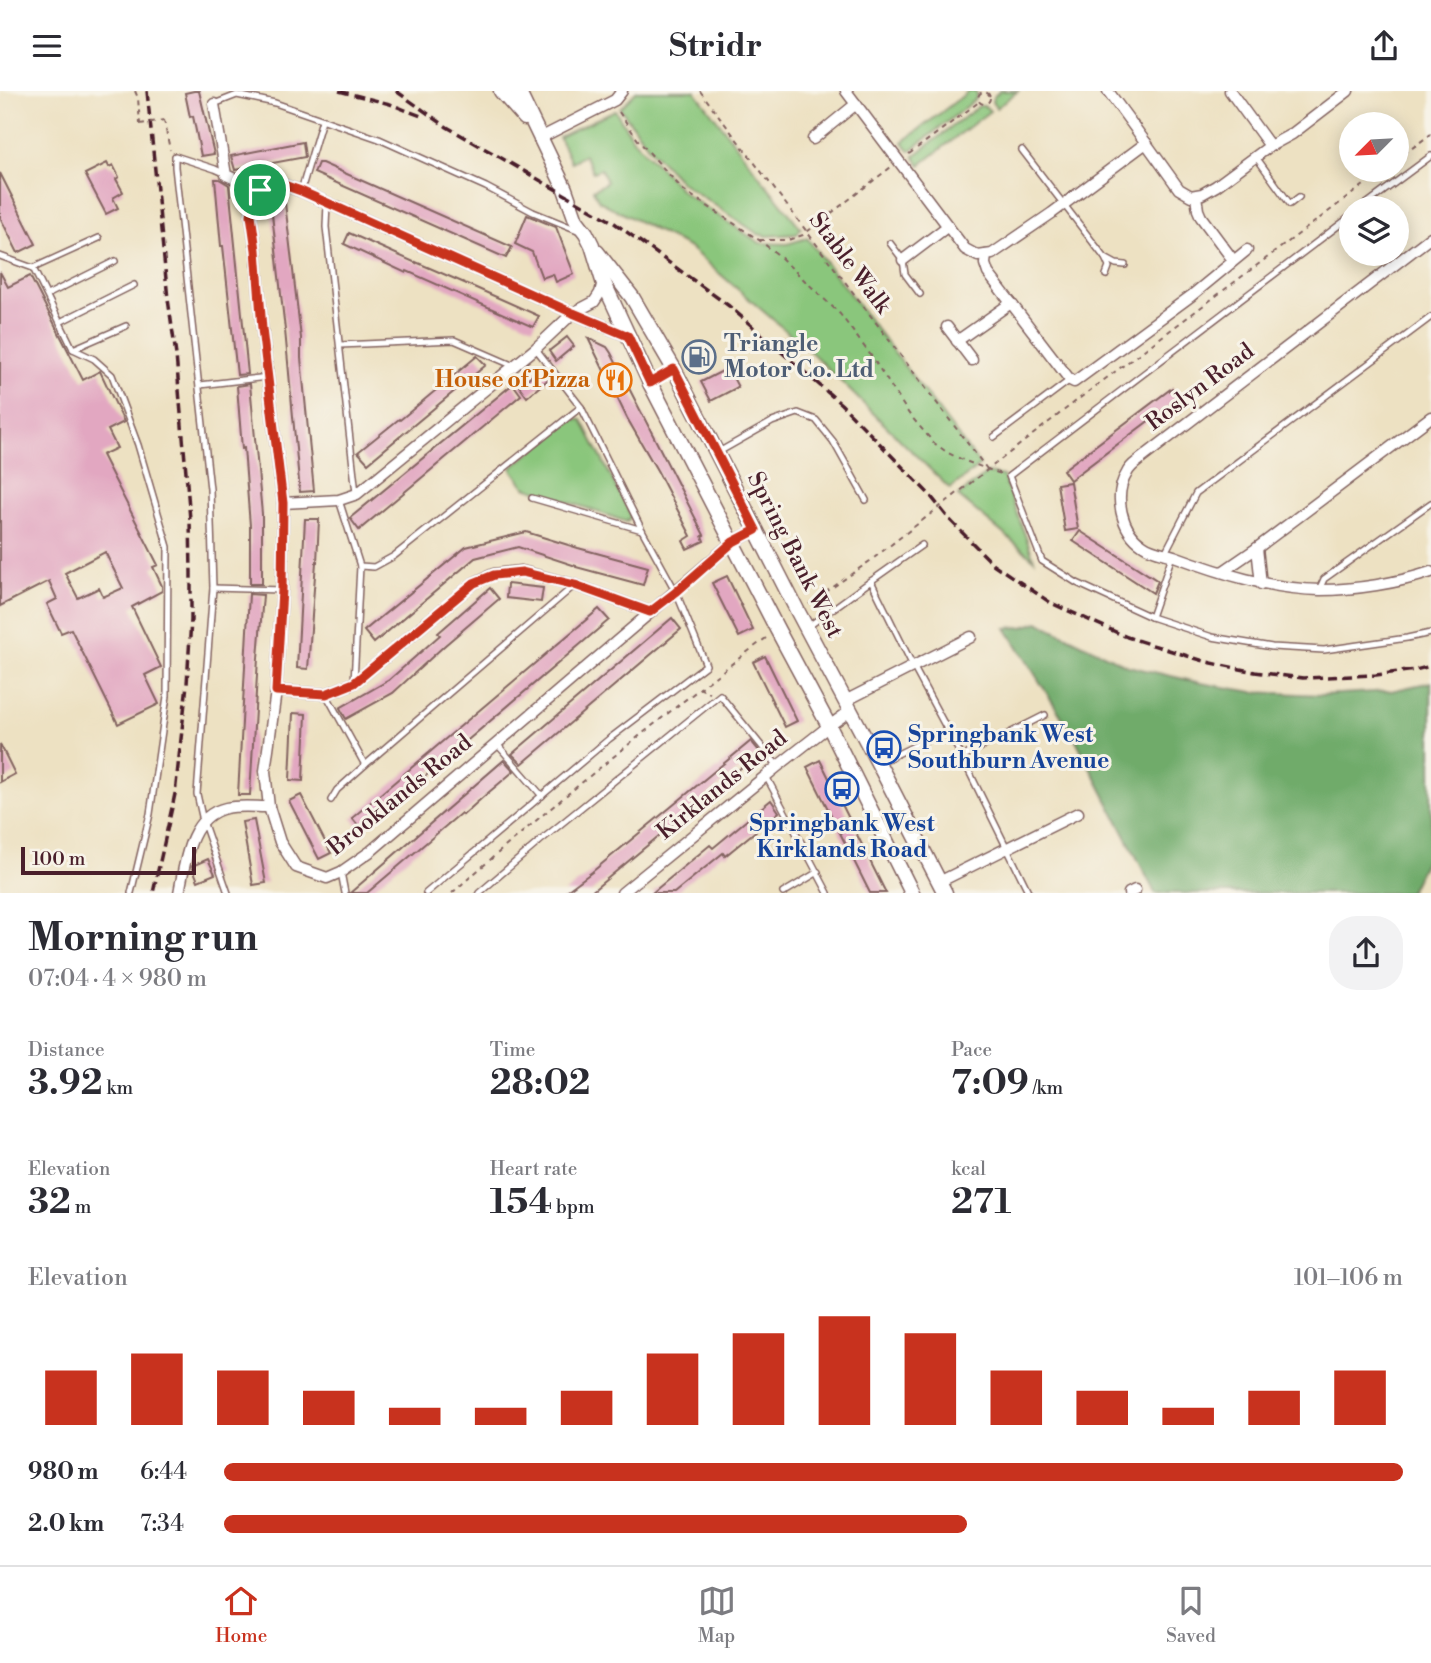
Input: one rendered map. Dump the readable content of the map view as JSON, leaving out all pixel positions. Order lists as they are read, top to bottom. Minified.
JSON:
{"streets":{"street":["Roslyn Road","Spring Bank West","Kirklands Road","Brooklands Road"],"path":["Stable Walk"]},"crossings":[["Spring Bank West","Kirklands Road"],["Spring Bank West","Brooklands Road"]],"places":{"fuel station":["Triangle Motor Co. Ltd"],"restaurant":["House of Pizza"],"bus stop":["Springbank West Southburn Avenue","Springbank West Kirklands Road"]},"scale_bar":"100 m","north":"bottom left","page":{"header":"Stridr","scale":"100 m","heading":["Morning run","07:04 · 4 × 980 m"],"stats":[["Distance","3.92 km"],["Time","28:02"],["Pace","7:09 /km"],["Elevation","32 m"],["Heart rate","154 bpm"],["kcal","271"]],"chart":["Elevation","101–106 m"],"list":[{"name":"980 m","note":"6:44"},{"name":"2.0 km","note":"7:34"}],"tabs":["Home","Map","Saved"]}}
